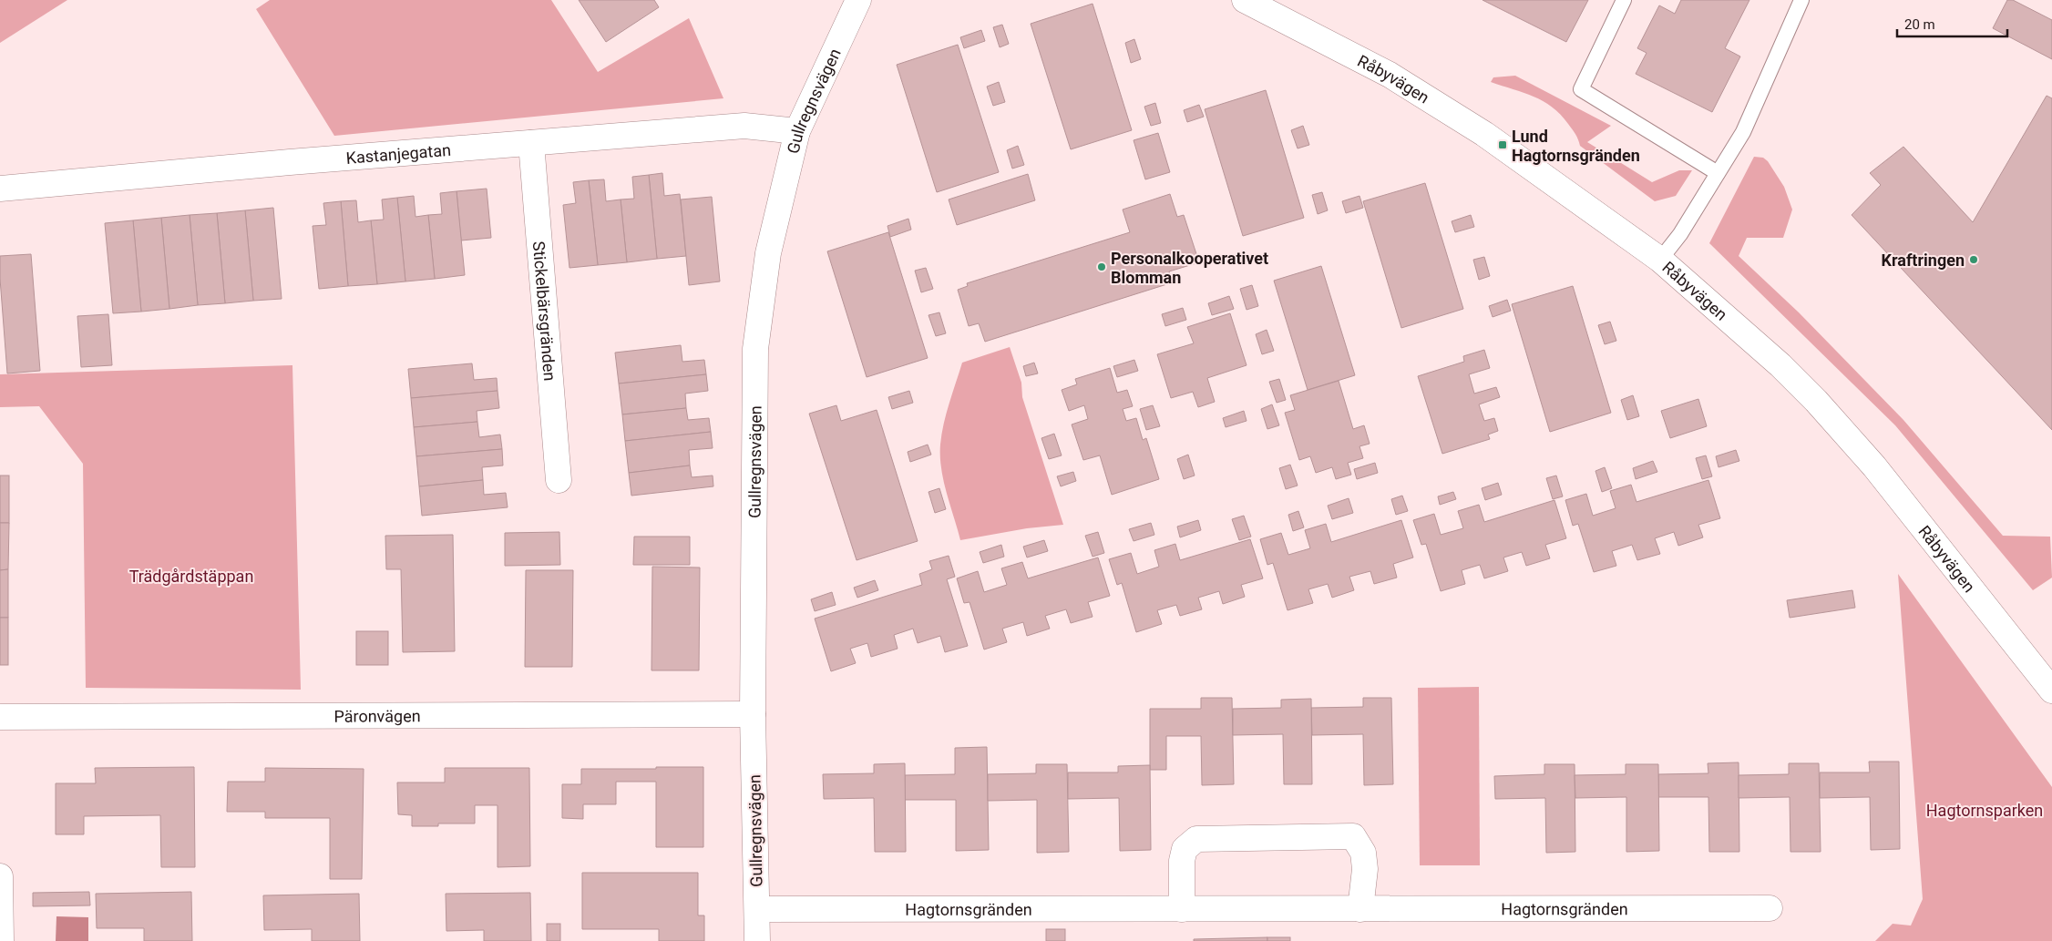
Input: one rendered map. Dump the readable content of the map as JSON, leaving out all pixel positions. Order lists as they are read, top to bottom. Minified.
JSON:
{"streets":{"street":["Råbyvägen","Gullregnsvägen","Kastanjegatan","Stickelbärsgränden","Päronvägen","Hagtornsgränden"]},"crossings":[["Gullregnsvägen","Kastanjegatan"],["Gullregnsvägen","Päronvägen"],["Gullregnsvägen","Hagtornsgränden"],["Kastanjegatan","Stickelbärsgränden"]],"parks":["Trädgårdstäppan","Hagtornsparken"],"places":{"transit":["Lund Hagtornsgränden"],"other":["Kraftringen","Personalkooperativet Blomman"]},"scale_bar":"20 m"}
